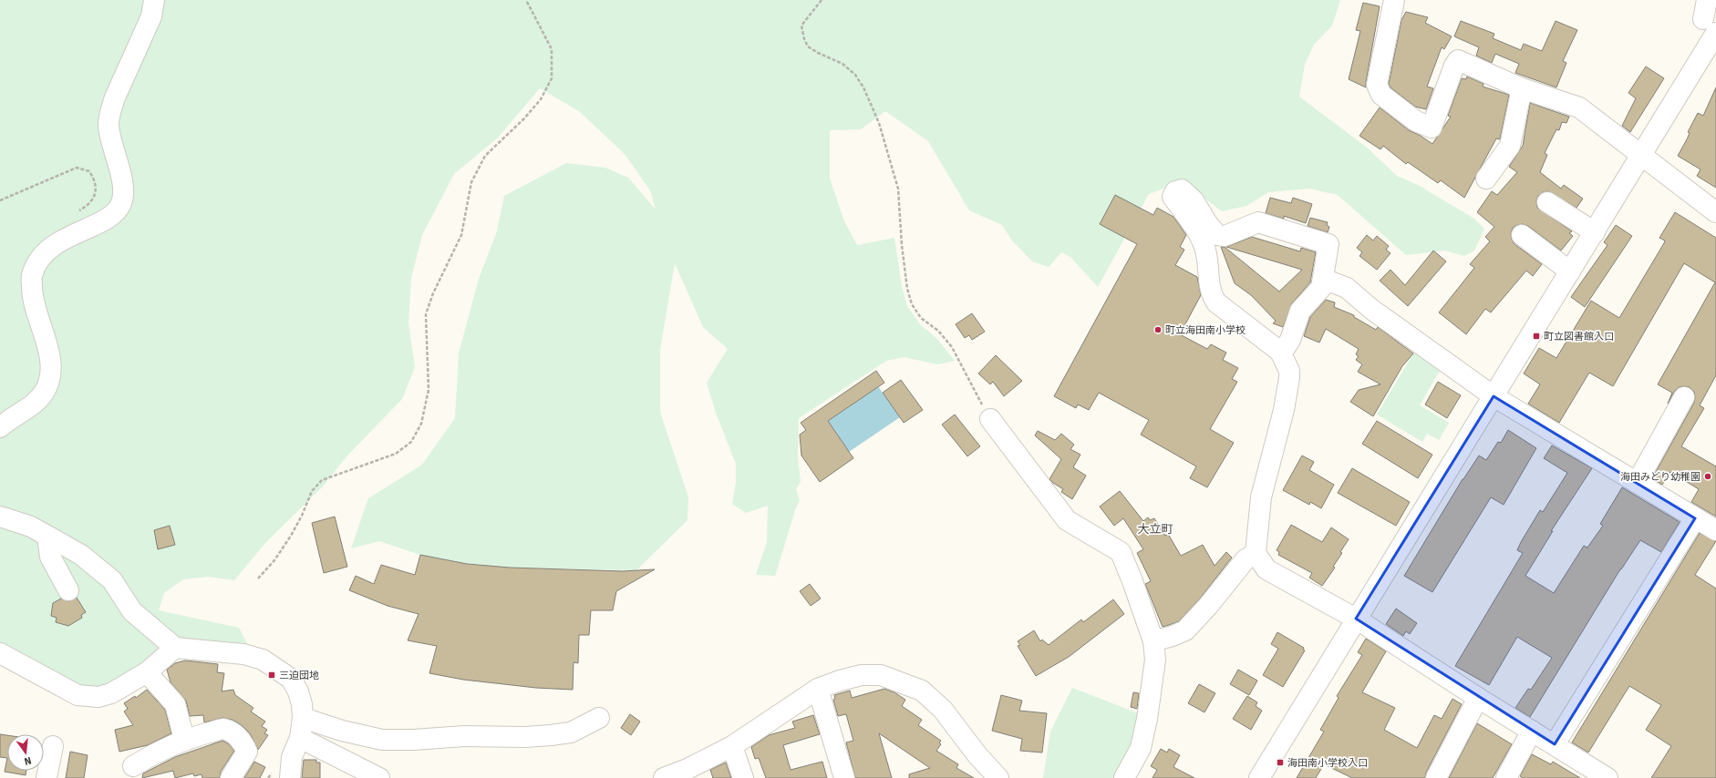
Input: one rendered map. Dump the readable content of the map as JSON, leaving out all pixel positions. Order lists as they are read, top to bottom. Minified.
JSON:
{"districts":["大立町"],"places":{"other":["町立海田南小学校","海田みどり幼稚園"],"transit":["町立図書館入口","三迫団地","海田南小学校入口"]},"north":"bottom"}
